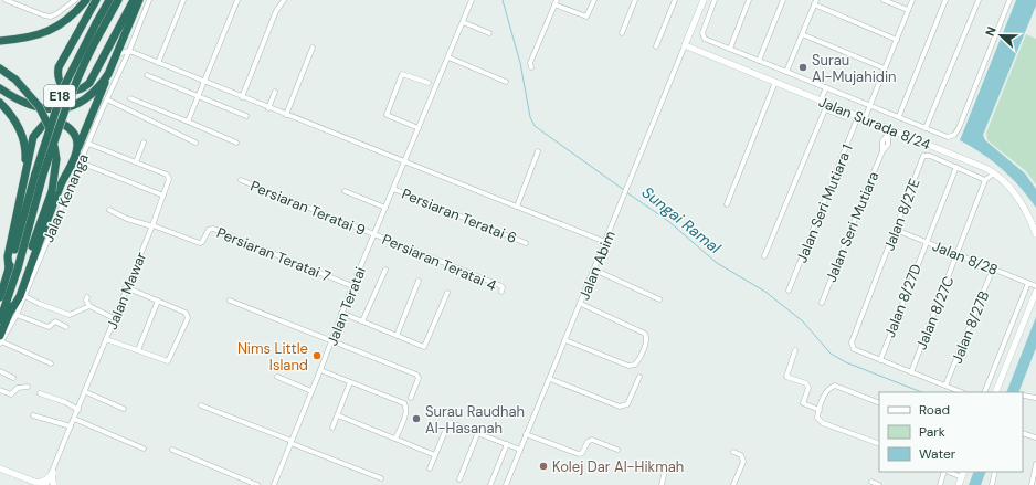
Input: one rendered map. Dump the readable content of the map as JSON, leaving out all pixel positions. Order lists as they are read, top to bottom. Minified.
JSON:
{"streets":{"highway":["E18"],"street":["Jalan Surada 8/24","Jalan Kenanga","Jalan Seri Mutiara 1","Persiaran Teratai 9","Jalan 8/27E","Persiaran Teratai 6","Jalan Seri Mutiara","Persiaran Teratai 7","Jalan 8/28","Persiaran Teratai 4","Jalan Abim","Jalan Mawar","Jalan 8/27D","Jalan Teratai","Jalan 8/27C","Jalan 8/27B"]},"crossings":[["E18","Jalan Kenanga"],["Jalan Surada 8/24","Jalan Seri Mutiara 1"],["Jalan Surada 8/24","Jalan Seri Mutiara"],["Jalan Surada 8/24","Jalan Abim"],["Jalan Kenanga","Jalan Mawar"],["Persiaran Teratai 9","Persiaran Teratai 4"],["Persiaran Teratai 9","Jalan Teratai"],["Jalan 8/27E","Jalan 8/28"],["Jalan 8/27E","Jalan 8/27D"],["Jalan 8/27E","Jalan 8/27C"],["Persiaran Teratai 6","Jalan Teratai"],["Persiaran Teratai 7","Jalan Mawar"],["Persiaran Teratai 7","Jalan Teratai"],["Jalan 8/28","Jalan 8/27D"],["Jalan 8/28","Jalan 8/27C"],["Jalan 8/28","Jalan 8/27B"],["Persiaran Teratai 4","Jalan Teratai"]],"water":["Sungai Ramal"],"places":["Surau Al-Mujahidin","Nims Little Island","Surau Raudhah Al-Hasanah","Kolej Dar Al-Hikmah"],"legend":["Road","Park","Water"],"north":"left"}
